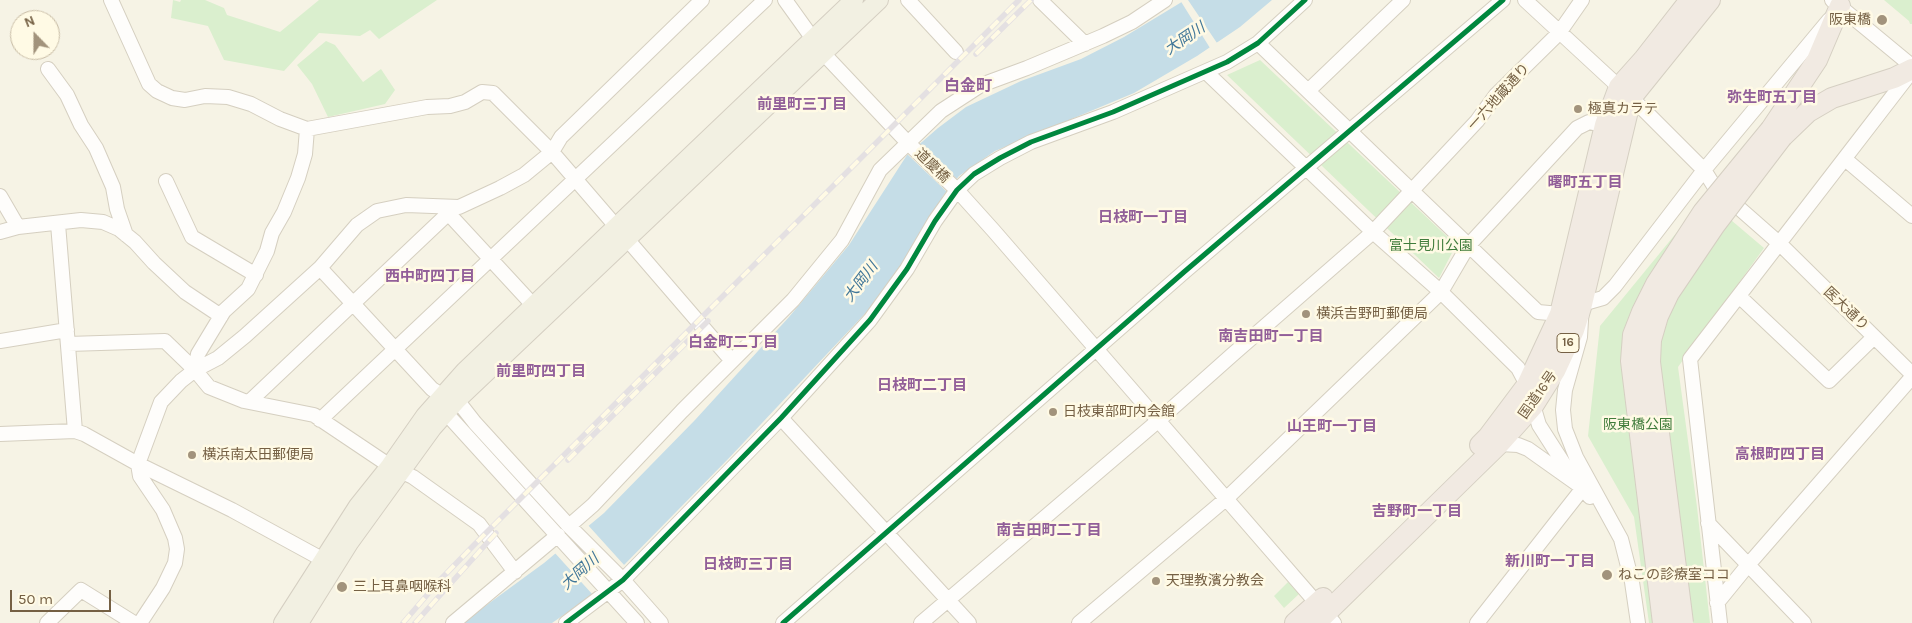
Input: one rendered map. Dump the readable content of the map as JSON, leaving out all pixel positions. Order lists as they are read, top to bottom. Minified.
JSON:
{"streets":{"highway":["16","国道16号"],"street":["一六地蔵通り","道慶橋","医大通り"]},"crossings":[["一六地蔵通り","道慶橋"],["一六地蔵通り","医大通り"],["道慶橋","国道16号"],["医大通り","国道16号"]],"districts":["白金町","弥生町五丁目","前里町三丁目","曙町五丁目","日枝町一丁目","西中町四丁目","南吉田町一丁目","白金町二丁目","前里町四丁目","日枝町二丁目","山王町一丁目","高根町四丁目","吉野町一丁目","南吉田町二丁目","新川町一丁目","日枝町三丁目"],"water":["大岡川"],"parks":["富士見川公園","阪東橋公園"],"places":["阪東橋","極真カラテ","横浜吉野町郵便局","日枝東部町内会館","横浜南太田郵便局","ねこの診療室ココ","天理教濱分教会","三上耳鼻咽喉科"],"scale_bar":"50 m","north":"top"}
